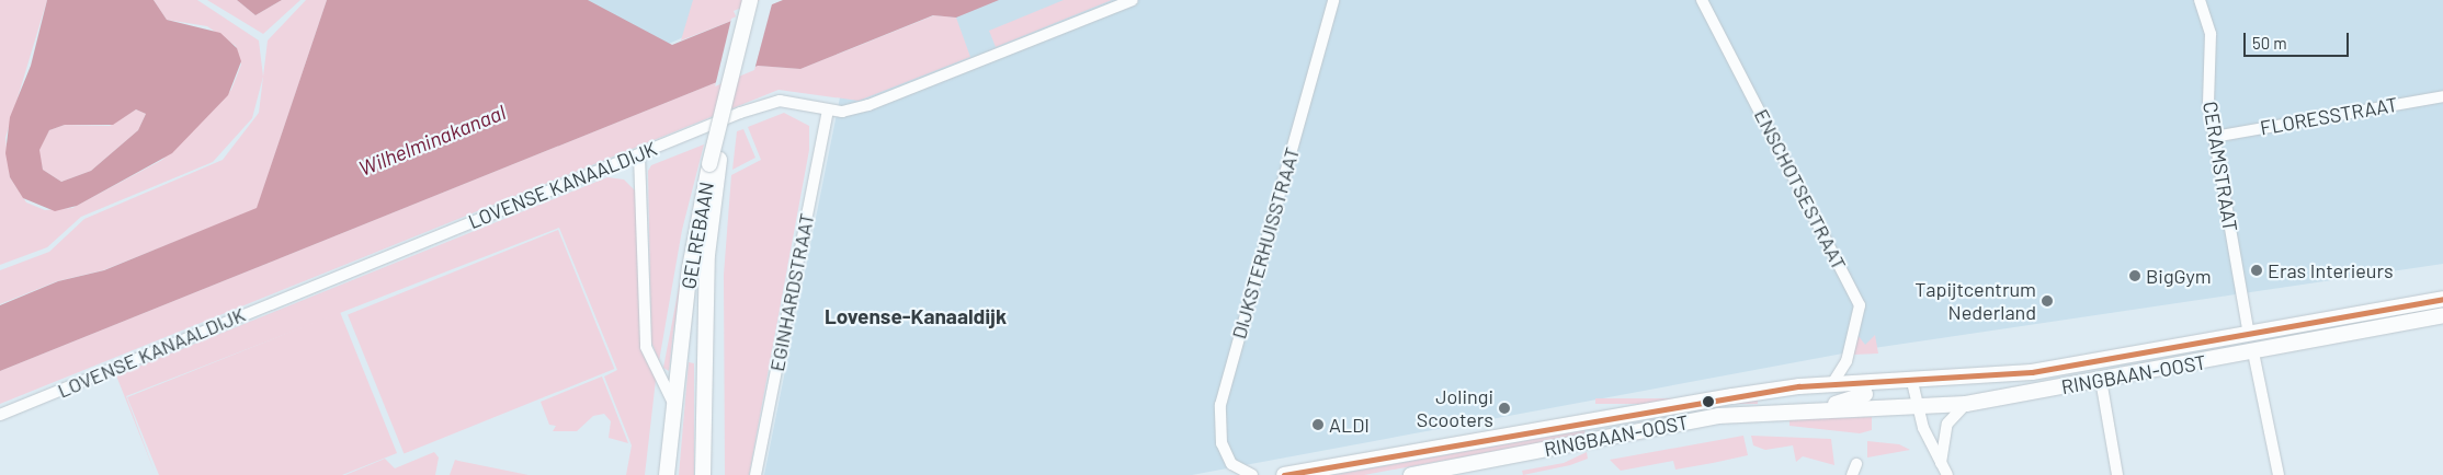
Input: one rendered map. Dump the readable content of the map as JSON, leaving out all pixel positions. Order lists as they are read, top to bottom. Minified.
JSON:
{"streets":{"main road":["GELREBAAN","RINGBAAN-OOST"],"street":["FLORESSTRAAT","CERAMSTRAAT","LOVENSE KANAALDIJK","ENSCHOTSESTRAAT","DIJKSTERHUISSTRAAT","EGINHARDSTRAAT"]},"crossings":[["FLORESSTRAAT","CERAMSTRAAT"],["CERAMSTRAAT","RINGBAAN-OOST"],["LOVENSE KANAALDIJK","EGINHARDSTRAAT"],["ENSCHOTSESTRAAT","RINGBAAN-OOST"]],"districts":["Lovense-Kanaaldijk"],"water":["Wilhelminakanaal"],"places":["Eras Interieurs","BigGym","Tapijtcentrum Nederland","Jolingi Scooters","ALDI"],"scale_bar":"50 m"}
